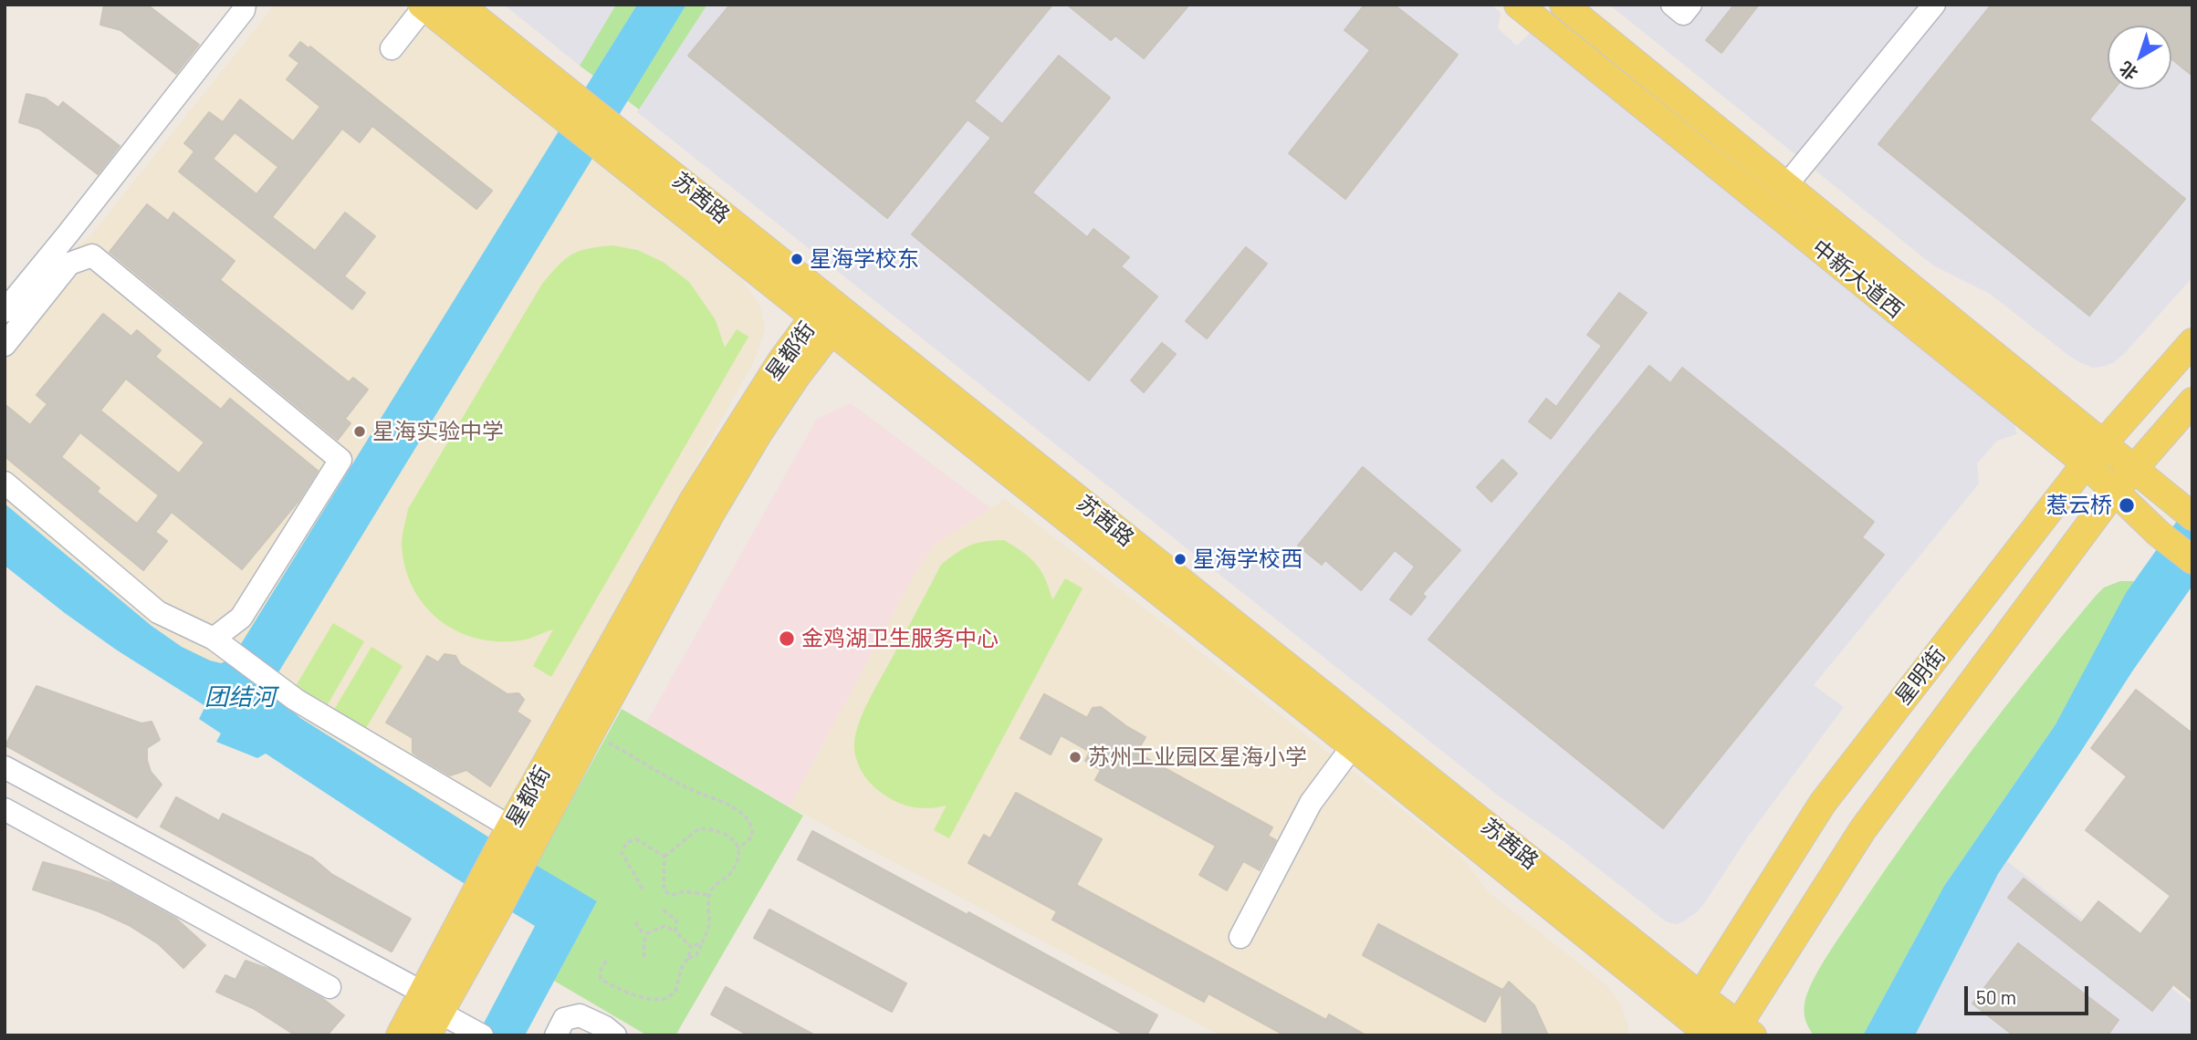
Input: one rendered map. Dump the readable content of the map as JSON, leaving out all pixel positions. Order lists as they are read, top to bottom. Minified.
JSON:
{"streets":{"main road":["苏茜路","中新大道西","星都街","星明街"]},"crossings":[["苏茜路","星都街"],["苏茜路","星明街"],["中新大道西","星明街"]],"water":["团结河"],"places":["星海学校东","星海实验中学","惹云桥","星海学校西","金鸡湖卫生服务中心","苏州工业园区星海小学"],"scale_bar":"50 m","north":"bottom left"}
